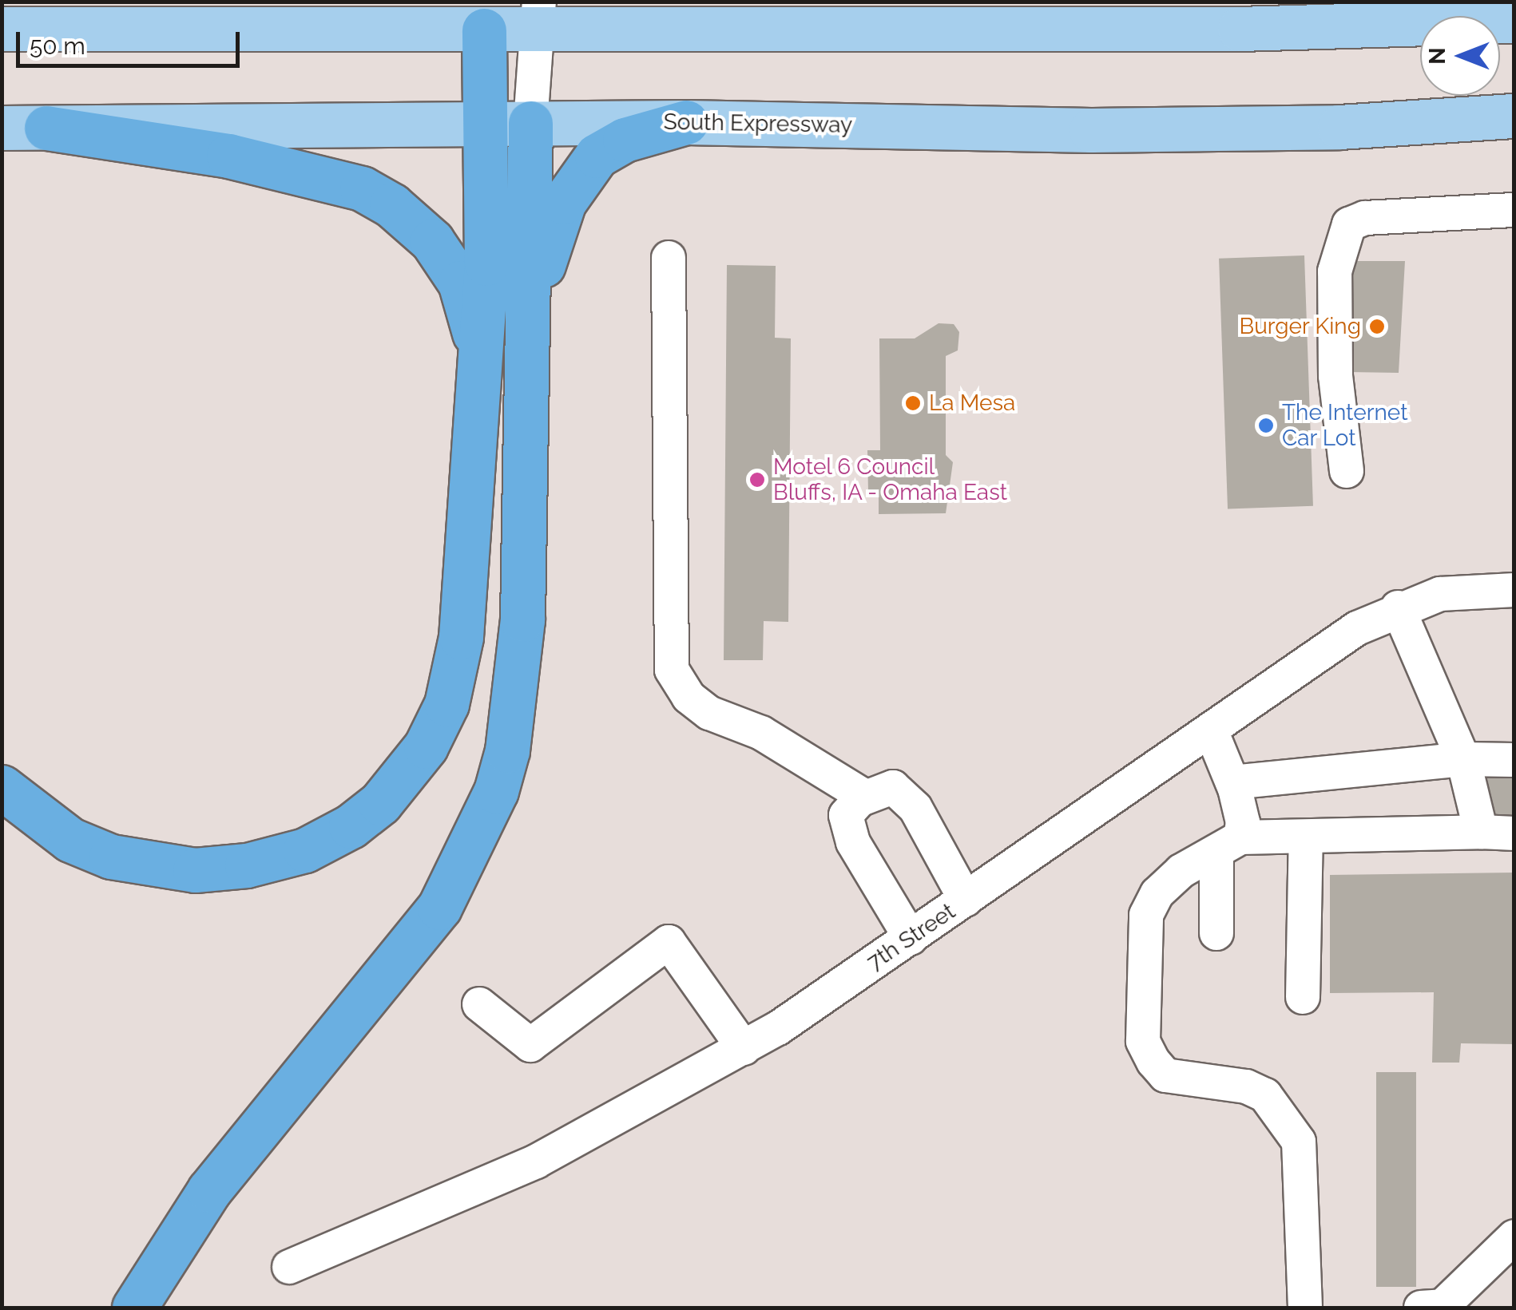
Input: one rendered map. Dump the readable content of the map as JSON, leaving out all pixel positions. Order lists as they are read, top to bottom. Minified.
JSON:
{"streets":{"main road":["South Expressway"],"street":["7th Street"]},"places":["Burger King","La Mesa","The Internet Car Lot","Motel 6 Council Bluffs, IA - Omaha East"],"scale_bar":"50 m","north":"left"}
